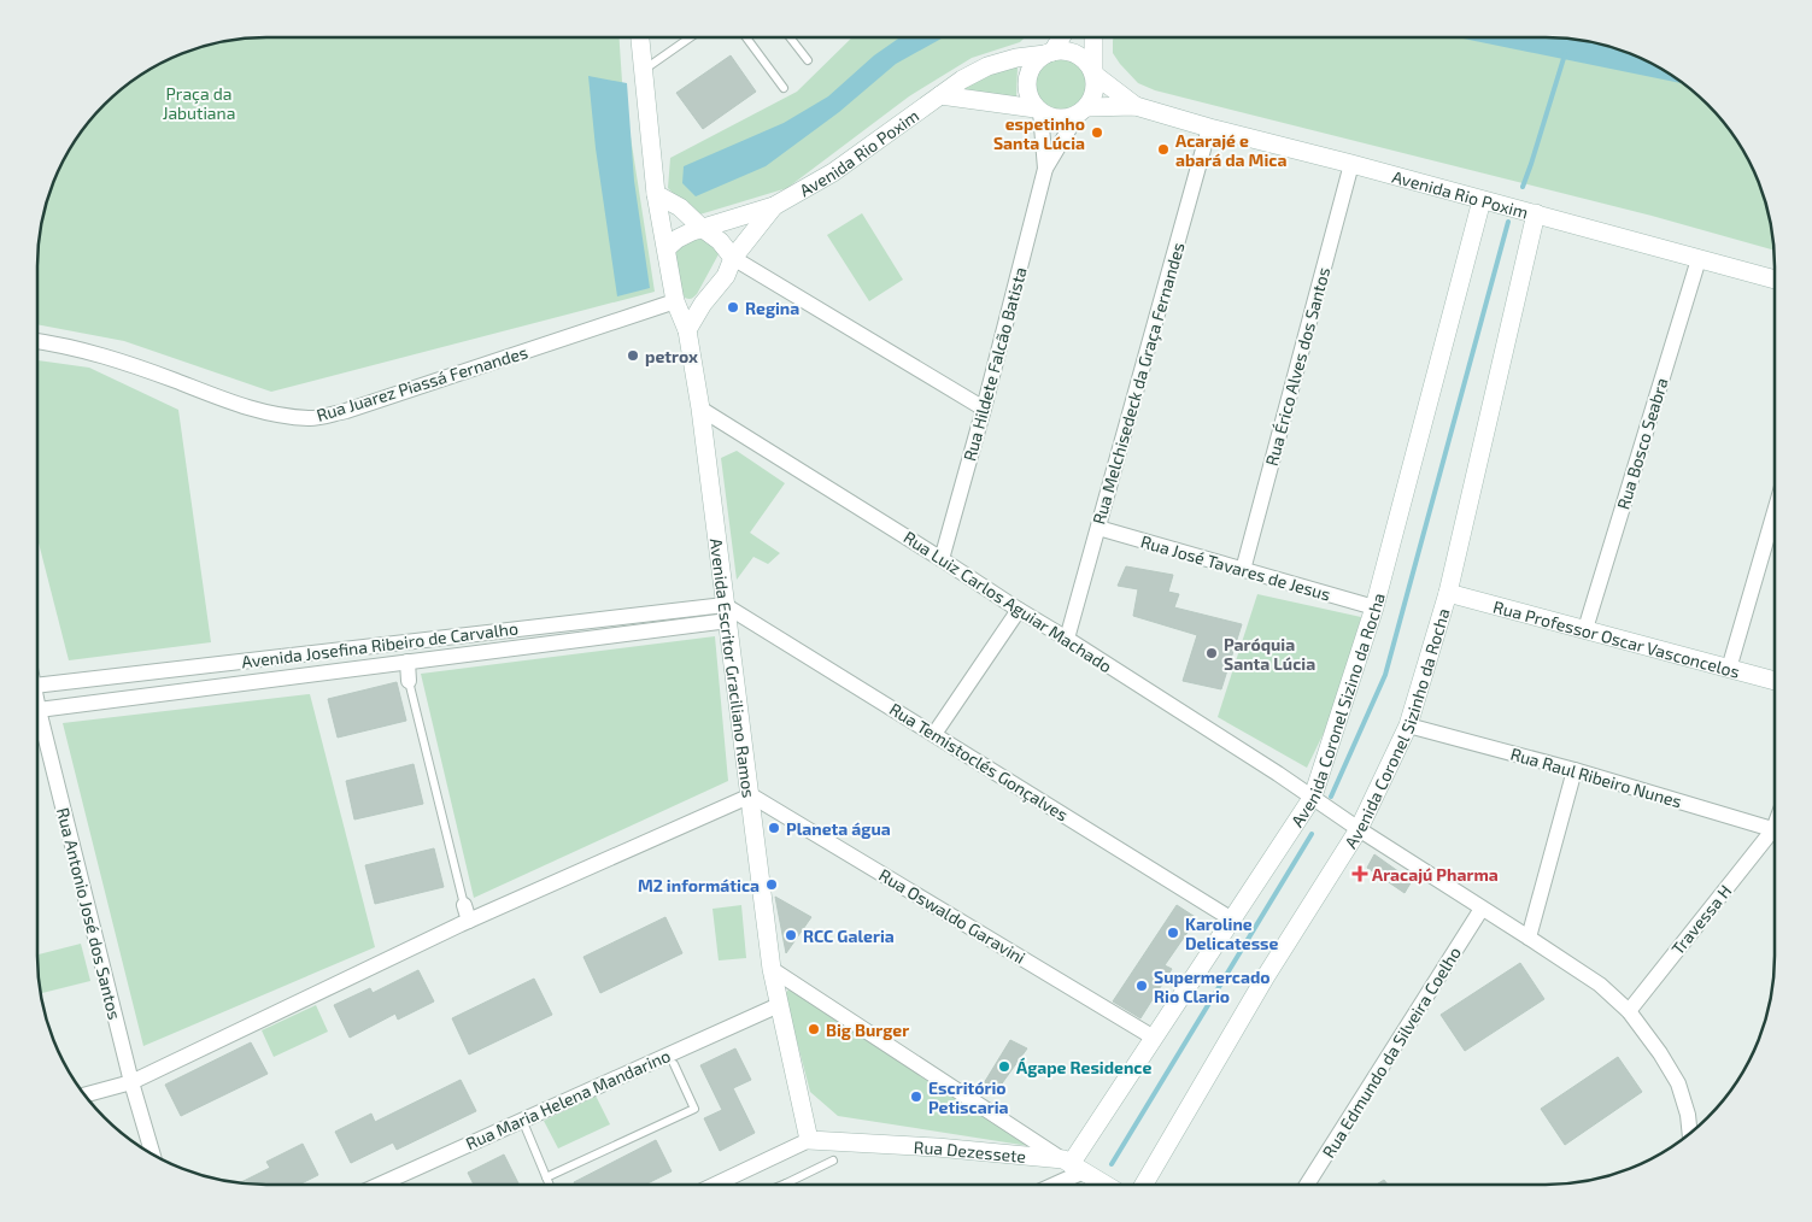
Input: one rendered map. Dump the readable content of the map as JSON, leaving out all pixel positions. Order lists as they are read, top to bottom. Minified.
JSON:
{"streets":{"street":["Avenida Rio Poxim","Rua Hildete Falcão Batista","Rua Érico Alves dos Santos","Rua Juarez Piassá Fernandes","Rua Melchisedeck da Graça Fernandes","Rua Bosco Seabra","Rua José Tavares de Jesus","Rua Luiz Carlos Aguiar Machado","Rua Professor Oscar Vasconcelos","Avenida Josefina Ribeiro de Carvalho","Avenida Escritor Graciliano Ramos","Avenida Coronel Sizino da Rocha","Avenida Coronel Sizinho da Rocha","Rua Temistoclés Gonçalves","Rua Raul Ribeiro Nunes","Rua Antonio José dos Santos","Rua Oswaldo Garavini","Travessa H","Rua Edmundo da Silveira Coelho","Rua Maria Helena Mandarino","Rua Dezessete"]},"crossings":[["Avenida Rio Poxim","Rua Hildete Falcão Batista"],["Avenida Rio Poxim","Rua Érico Alves dos Santos"],["Avenida Rio Poxim","Rua Juarez Piassá Fernandes"],["Avenida Rio Poxim","Rua Melchisedeck da Graça Fernandes"],["Avenida Rio Poxim","Rua Bosco Seabra"],["Avenida Rio Poxim","Avenida Escritor Graciliano Ramos"],["Avenida Rio Poxim","Avenida Coronel Sizino da Rocha"],["Avenida Rio Poxim","Avenida Coronel Sizinho da Rocha"],["Rua Hildete Falcão Batista","Rua Luiz Carlos Aguiar Machado"],["Rua Érico Alves dos Santos","Rua José Tavares de Jesus"],["Rua Juarez Piassá Fernandes","Avenida Escritor Graciliano Ramos"],["Rua Melchisedeck da Graça Fernandes","Rua José Tavares de Jesus"],["Rua Melchisedeck da Graça Fernandes","Rua Luiz Carlos Aguiar Machado"],["Rua Bosco Seabra","Rua Professor Oscar Vasconcelos"],["Rua José Tavares de Jesus","Avenida Coronel Sizino da Rocha"],["Rua Luiz Carlos Aguiar Machado","Avenida Escritor Graciliano Ramos"],["Rua Luiz Carlos Aguiar Machado","Avenida Coronel Sizino da Rocha"],["Rua Luiz Carlos Aguiar Machado","Avenida Coronel Sizinho da Rocha"],["Rua Luiz Carlos Aguiar Machado","Travessa H"],["Rua Luiz Carlos Aguiar Machado","Rua Edmundo da Silveira Coelho"],["Rua Professor Oscar Vasconcelos","Avenida Coronel Sizinho da Rocha"],["Avenida Josefina Ribeiro de Carvalho","Avenida Escritor Graciliano Ramos"],["Avenida Josefina Ribeiro de Carvalho","Rua Temistoclés Gonçalves"],["Avenida Josefina Ribeiro de Carvalho","Rua Antonio José dos Santos"],["Avenida Escritor Graciliano Ramos","Rua Temistoclés Gonçalves"],["Avenida Escritor Graciliano Ramos","Rua Oswaldo Garavini"],["Avenida Escritor Graciliano Ramos","Rua Maria Helena Mandarino"],["Avenida Escritor Graciliano Ramos","Rua Dezessete"],["Avenida Coronel Sizino da Rocha","Rua Temistoclés Gonçalves"],["Avenida Coronel Sizino da Rocha","Rua Oswaldo Garavini"],["Avenida Coronel Sizino da Rocha","Rua Dezessete"],["Avenida Coronel Sizinho da Rocha","Rua Raul Ribeiro Nunes"]],"parks":["Praça da Jabutiana"],"places":{"other":["espetinho Santa Lúcia","Acarajé e abará da Mica","Regina","petrox","Paróquia Santa Lúcia","Planeta água","M2 informática","Karoline Delicatesse","RCC Galeria","Supermercado Rio Clario","Big Burger","Ágape Residence","Escritório Petiscaria"],"health":["Aracajú Pharma"]}}
